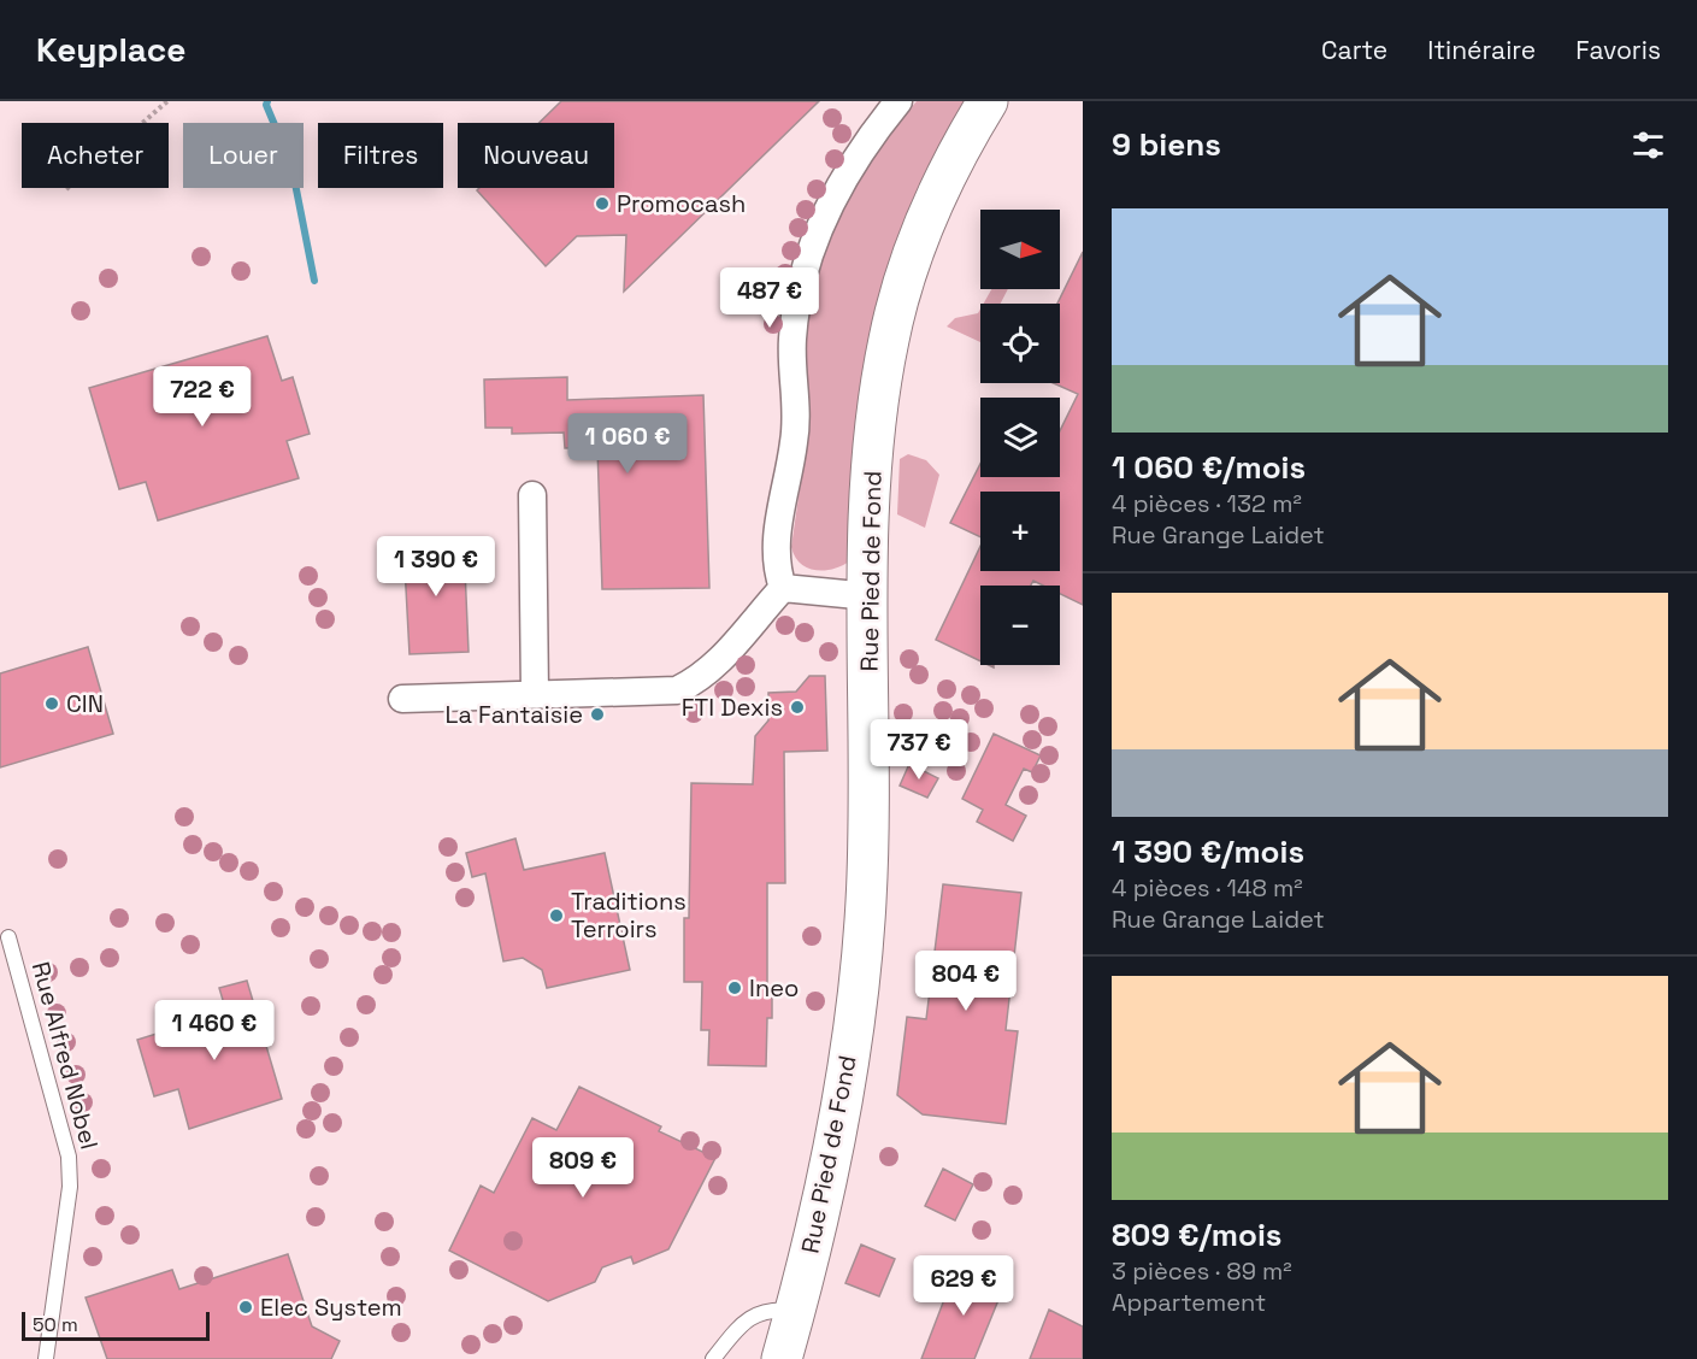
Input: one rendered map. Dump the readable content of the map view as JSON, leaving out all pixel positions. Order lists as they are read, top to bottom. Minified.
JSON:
{"streets":{"main road":["Rue Pied de Fond"],"lane":["Rue Alfred Nobel"]},"places":["Promocash","CIN","FTI Dexis","La Fantaisie","Traditions Terroirs","Ineo","Elec System"],"scale_bar":"50 m","north":"right","page":{"header":"Keyplace","nav":["Carte","Itinéraire","Favoris"],"heading":"9 biens","chip":["Acheter","Louer","Filtres","Nouveau"],"list":[{"name":"1 060 €/mois","note":"4 pièces · 132 m² · Rue Grange Laidet"},{"name":"1 390 €/mois","note":"4 pièces · 148 m² · Rue Grange Laidet"},{"name":"809 €/mois","note":"3 pièces · 89 m² · Appartement"}],"map_buttons":["+","−"],"price":["487 €","722 €","1 060 €","1 390 €","737 €","804 €","1 460 €","809 €","629 €"],"scale":"50 m"}}
